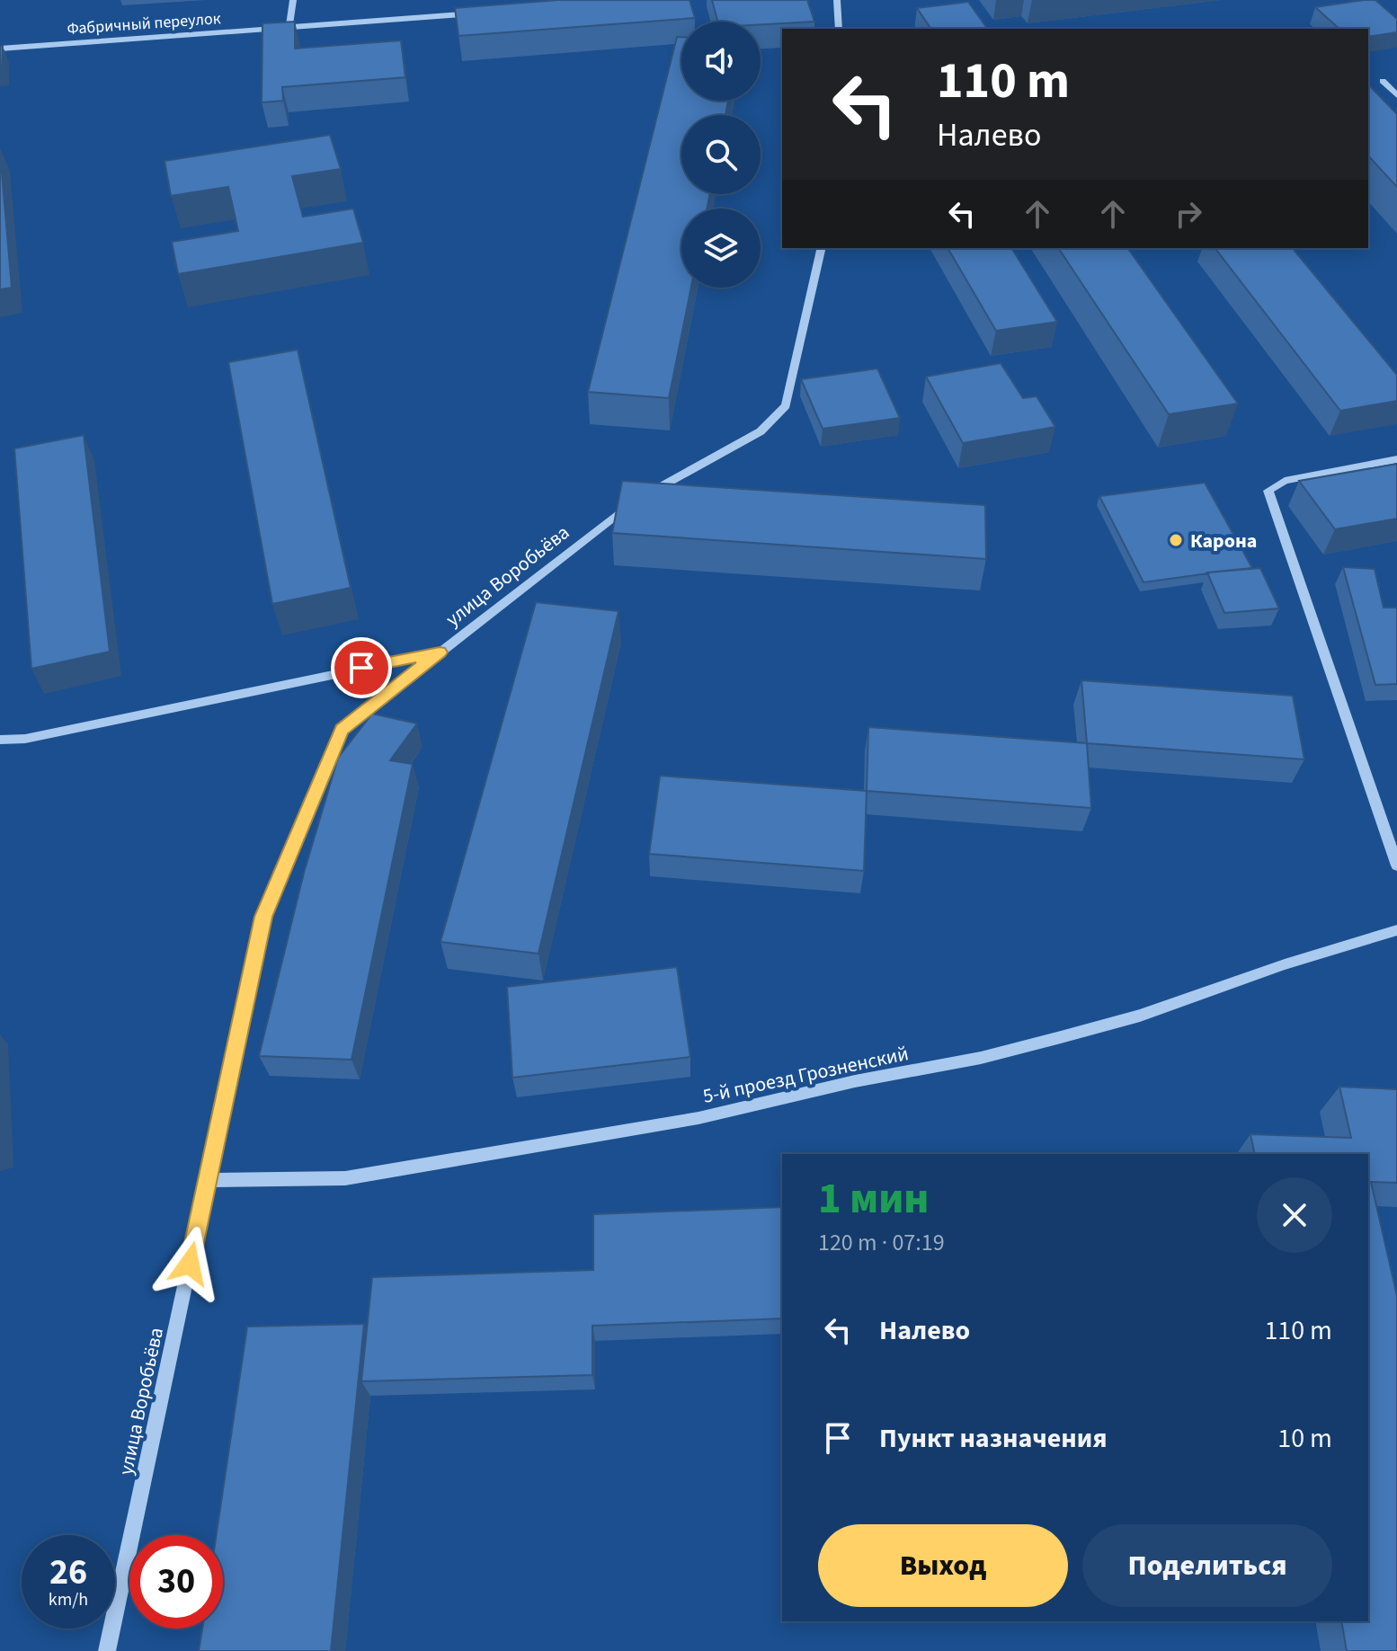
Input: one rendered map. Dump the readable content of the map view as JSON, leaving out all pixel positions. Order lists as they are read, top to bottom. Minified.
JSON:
{"streets":{"street":["Фабричный переулок","улица Воробьёва","5-й проезд Грозненский"]},"crossings":[["улица Воробьёва","5-й проезд Грозненский"]],"places":["Карона"],"page":{"turn":["110 m","Налево"],"heading":["1 мин","120 m · 07:19"],"list":[{"name":"Налево","value":"110 m"},{"name":"Пункт назначения","value":"10 m"}],"buttons":["Выход","Поделиться"],"speed":"26 km/h","limit":"30"}}
